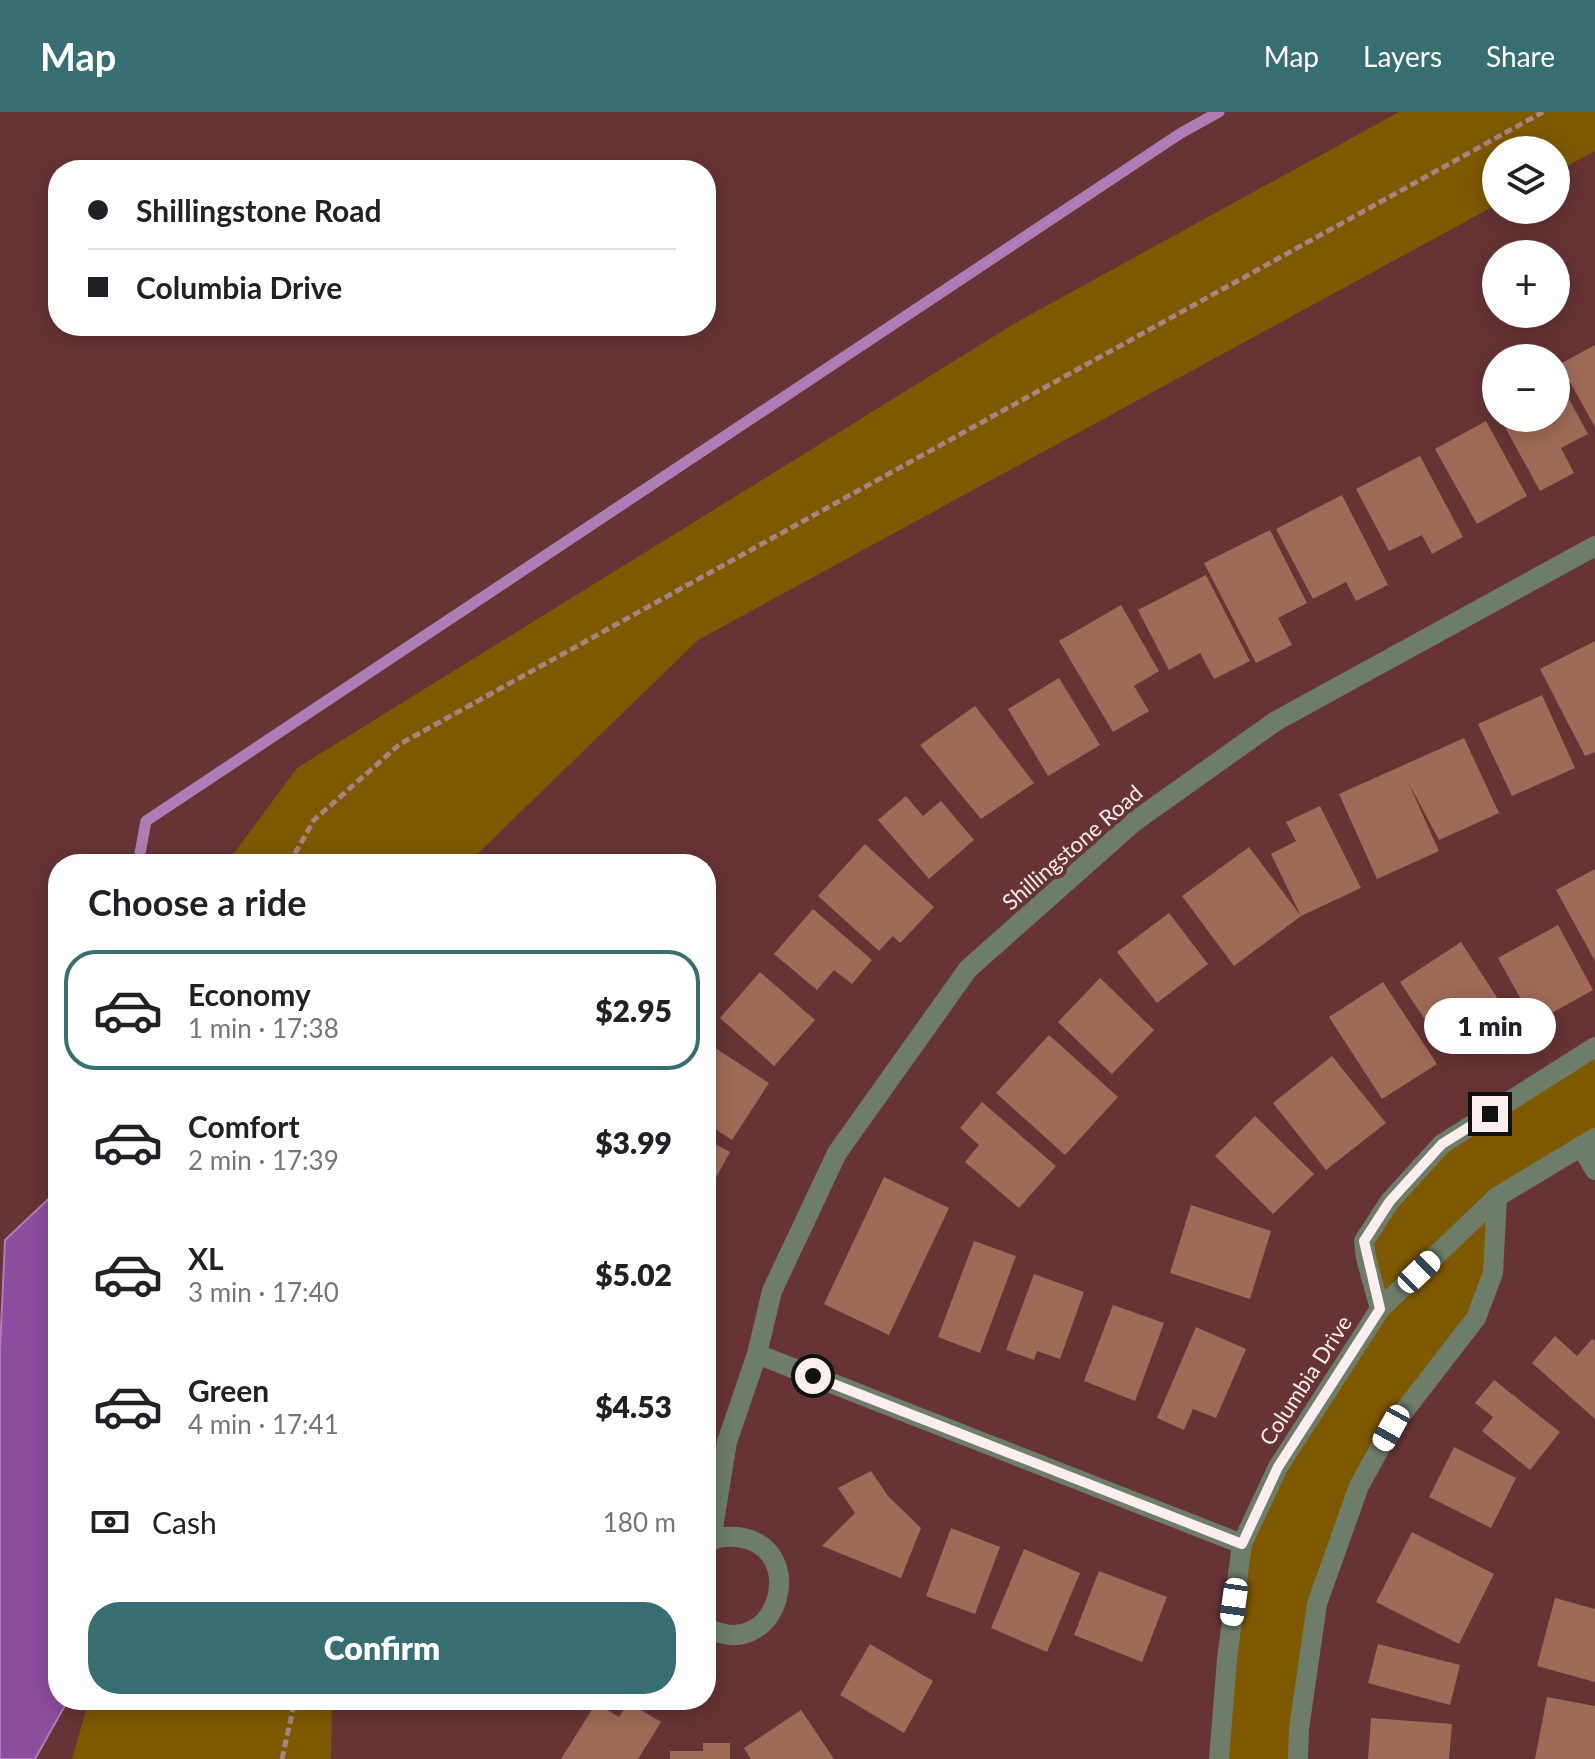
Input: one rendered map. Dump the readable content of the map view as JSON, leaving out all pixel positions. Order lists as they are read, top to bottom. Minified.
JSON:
{"streets":{"street":["Shillingstone Road","Columbia Drive"]},"page":{"header":"Map","nav":["Map","Layers","Share"],"map_buttons":["+","−"],"banner":["Shillingstone Road","Columbia Drive"],"heading":"Choose a ride","list":[{"name":"Economy","note":"1 min · 17:38","value":"$2.95"},{"name":"Comfort","note":"2 min · 17:39","value":"$3.99"},{"name":"XL","note":"3 min · 17:40","value":"$5.02"},{"name":"Green","note":"4 min · 17:41","value":"$4.53"}],"bubble":"1 min","pay":["Cash","180 m"],"buttons":"Confirm"}}
